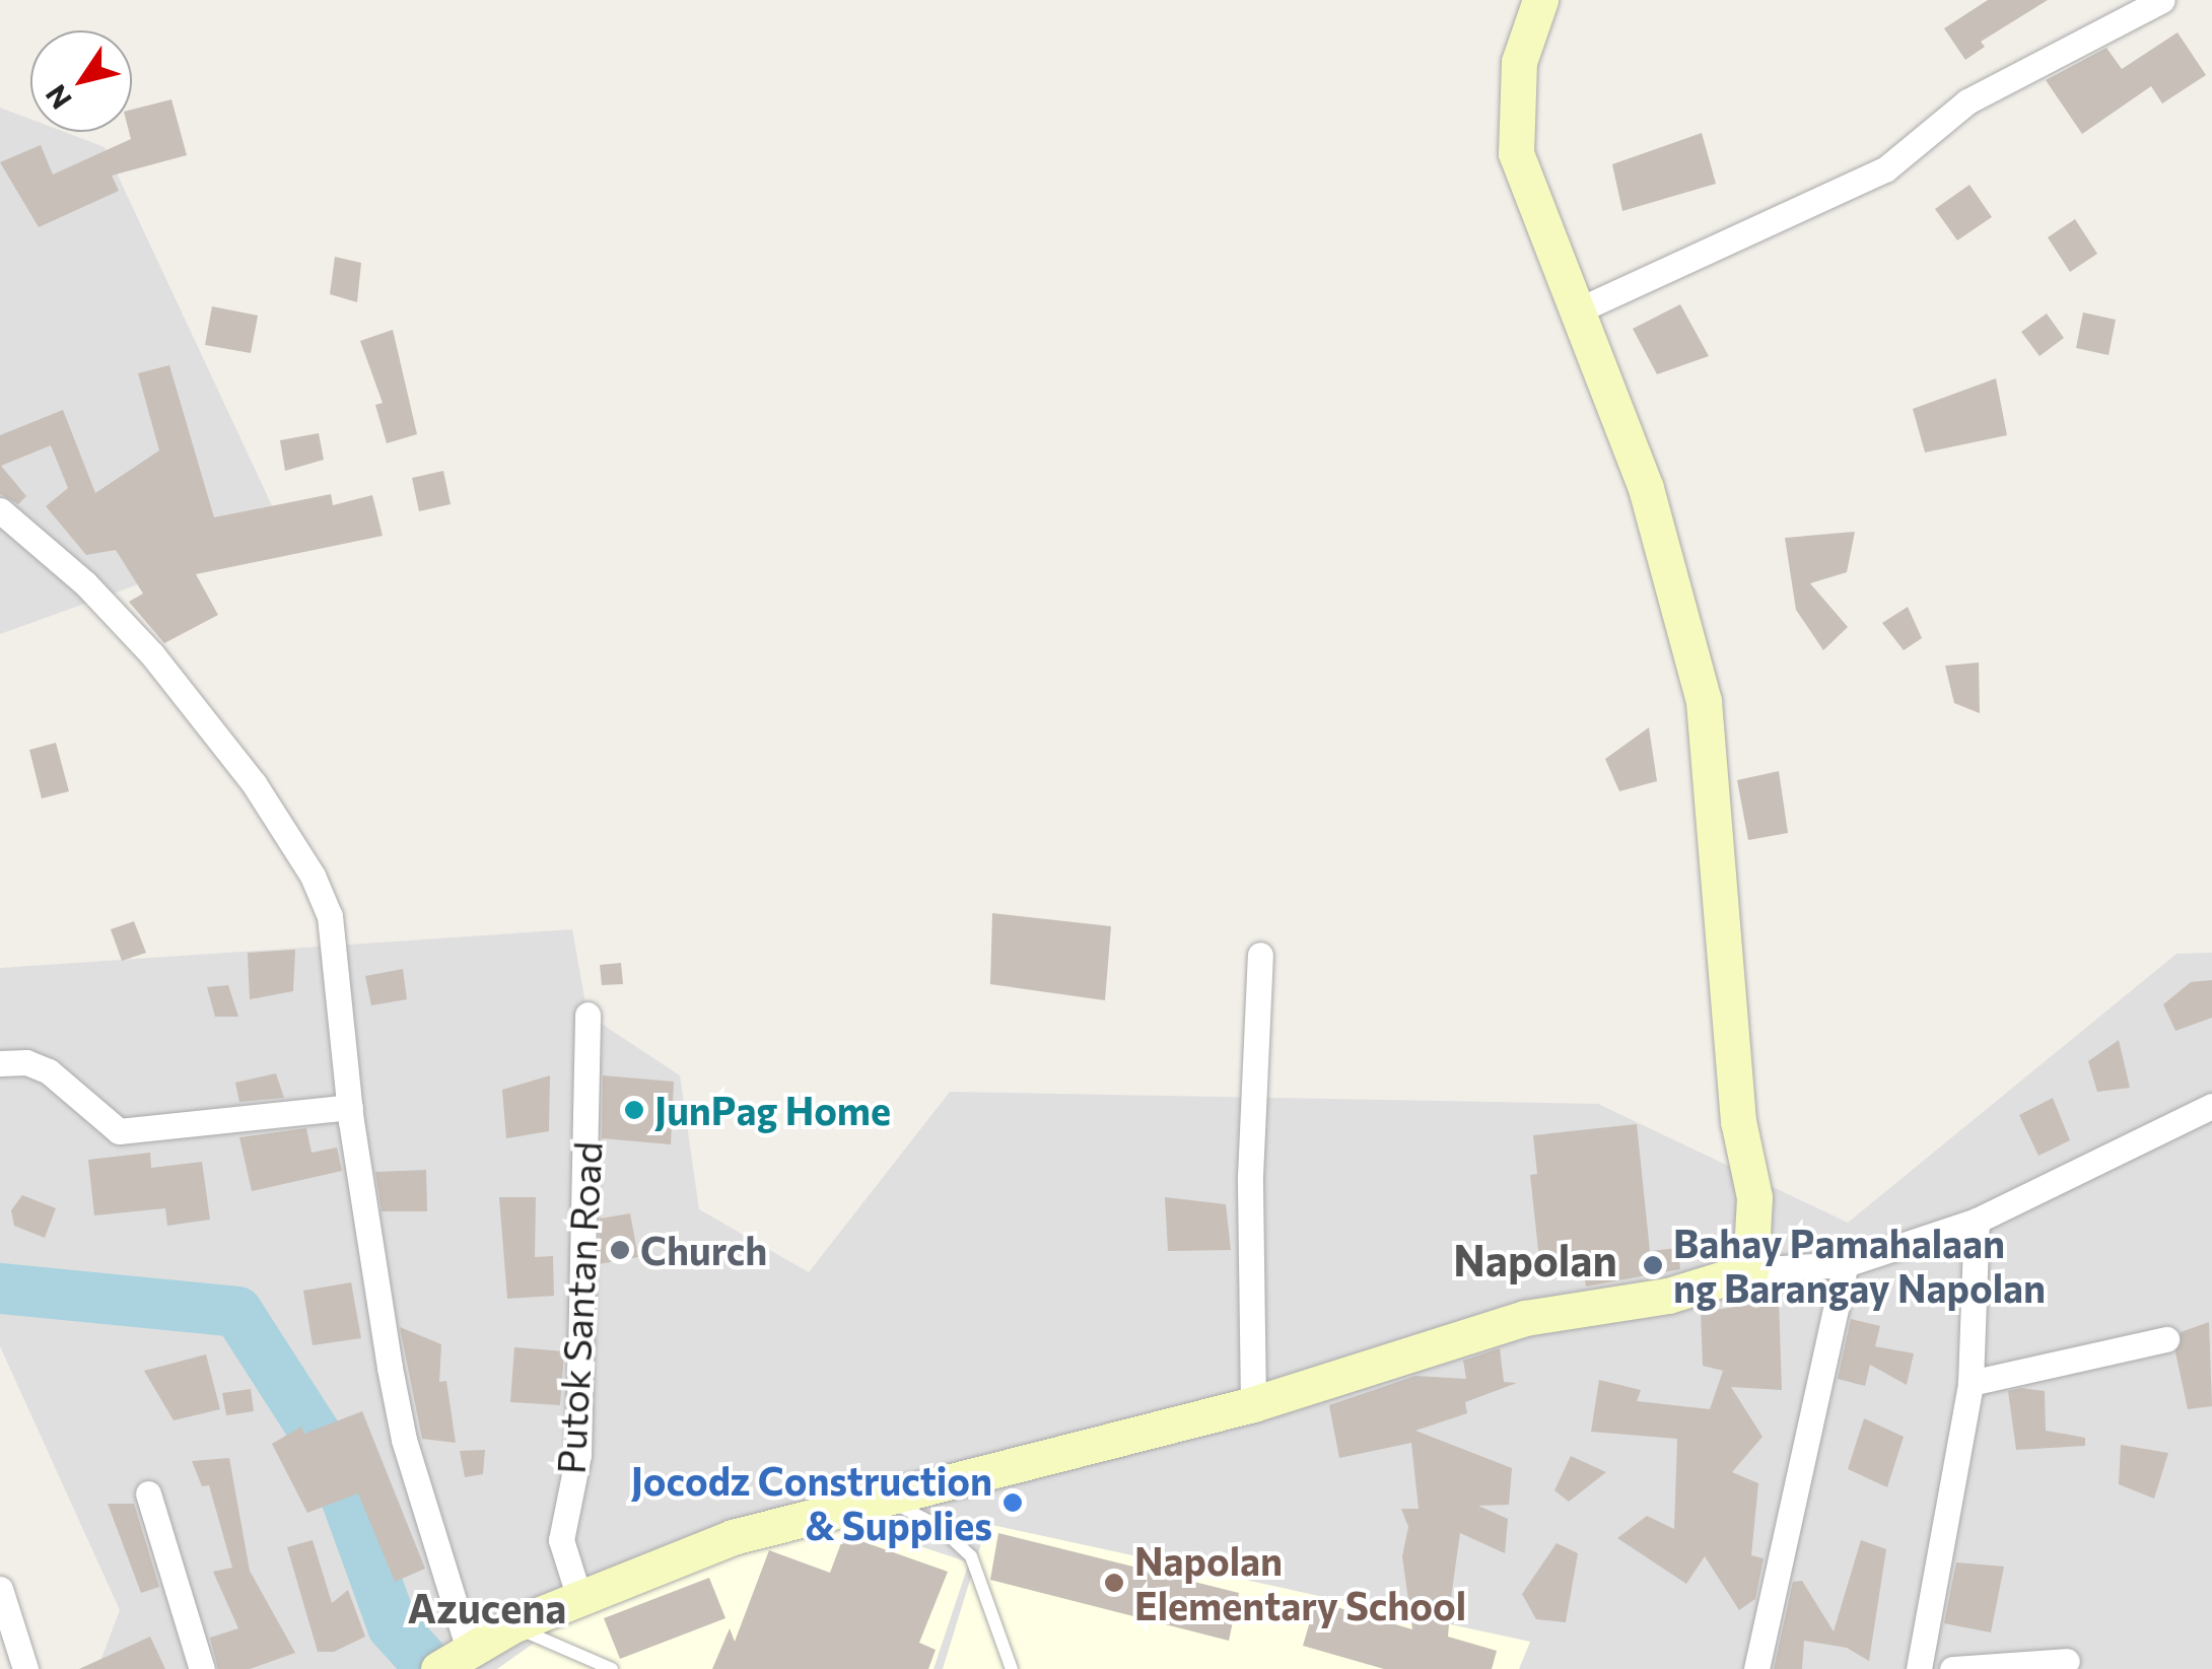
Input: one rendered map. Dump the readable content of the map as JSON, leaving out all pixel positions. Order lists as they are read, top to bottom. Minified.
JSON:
{"streets":{"street":["Putok Santan Road"]},"districts":["Napolan","Azucena"],"places":["JunPag Home","Church","Bahay Pamahalaan ng Barangay Napolan","Jocodz Construction & Supplies","Napolan Elementary School"],"north":"bottom left"}
